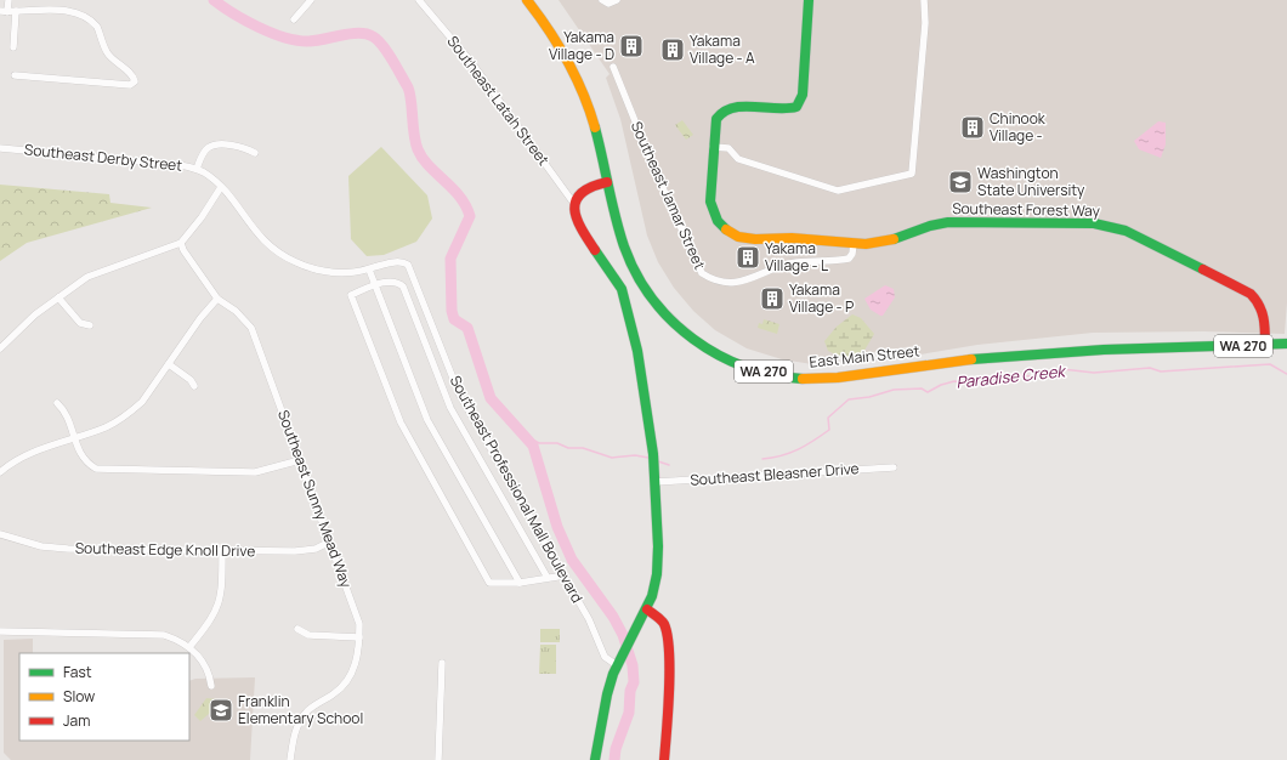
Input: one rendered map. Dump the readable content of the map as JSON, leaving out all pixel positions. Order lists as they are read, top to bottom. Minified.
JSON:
{"streets":{"street":["Southeast Latah Street","Southeast Derby Street","Southeast Jamar Street","Southeast Forest Way","WA 270","East Main Street","Southeast Bleasner Drive","Southeast Professional Mall Boulevard","Southeast Sunny Mead Way","Southeast Edge Knoll Drive"]},"crossings":[["Southeast Derby Street","Southeast Professional Mall Boulevard"],["Southeast Jamar Street","Southeast Forest Way"],["Southeast Forest Way","East Main Street"],["Southeast Sunny Mead Way","Southeast Edge Knoll Drive"]],"water":["Paradise Creek"],"places":{"building":["Yakama Village - D","Yakama Village - A","Chinook Village -","Yakama Village - L","Yakama Village - P"],"school or university":["Washington State University","Franklin Elementary School"]},"legend":["Fast","Slow","Jam"]}
